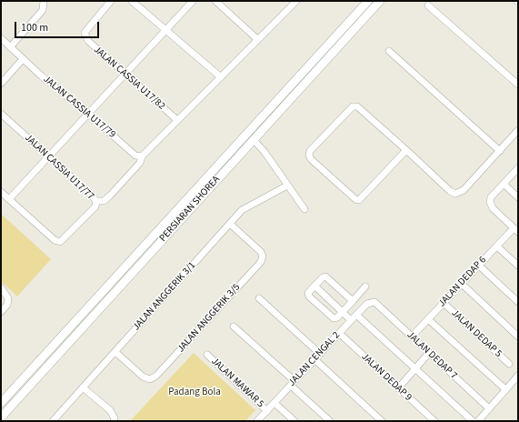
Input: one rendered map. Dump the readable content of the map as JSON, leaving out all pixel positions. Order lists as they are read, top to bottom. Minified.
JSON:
{"streets":{"main road":["PERSIARAN SHOREA"],"street":["JALAN CASSIA U17/82","JALAN CASSIA U17/79","JALAN CASSIA U17/77","JALAN DEDAP 6","JALAN ANGGERIK 3/1","JALAN ANGGERIK 3/5","JALAN DEDAP 5","JALAN DEDAP 7","JALAN CENGAL 2","JALAN DEDAP 9","JALAN MAWAR 5"]},"crossings":[["JALAN DEDAP 6","JALAN DEDAP 5"],["JALAN DEDAP 6","JALAN DEDAP 7"],["JALAN ANGGERIK 3/1","JALAN ANGGERIK 3/5"],["JALAN DEDAP 7","JALAN CENGAL 2"],["JALAN CENGAL 2","JALAN DEDAP 9"],["JALAN CENGAL 2","JALAN MAWAR 5"]],"parks":["Padang Bola"],"scale_bar":"100 m"}
